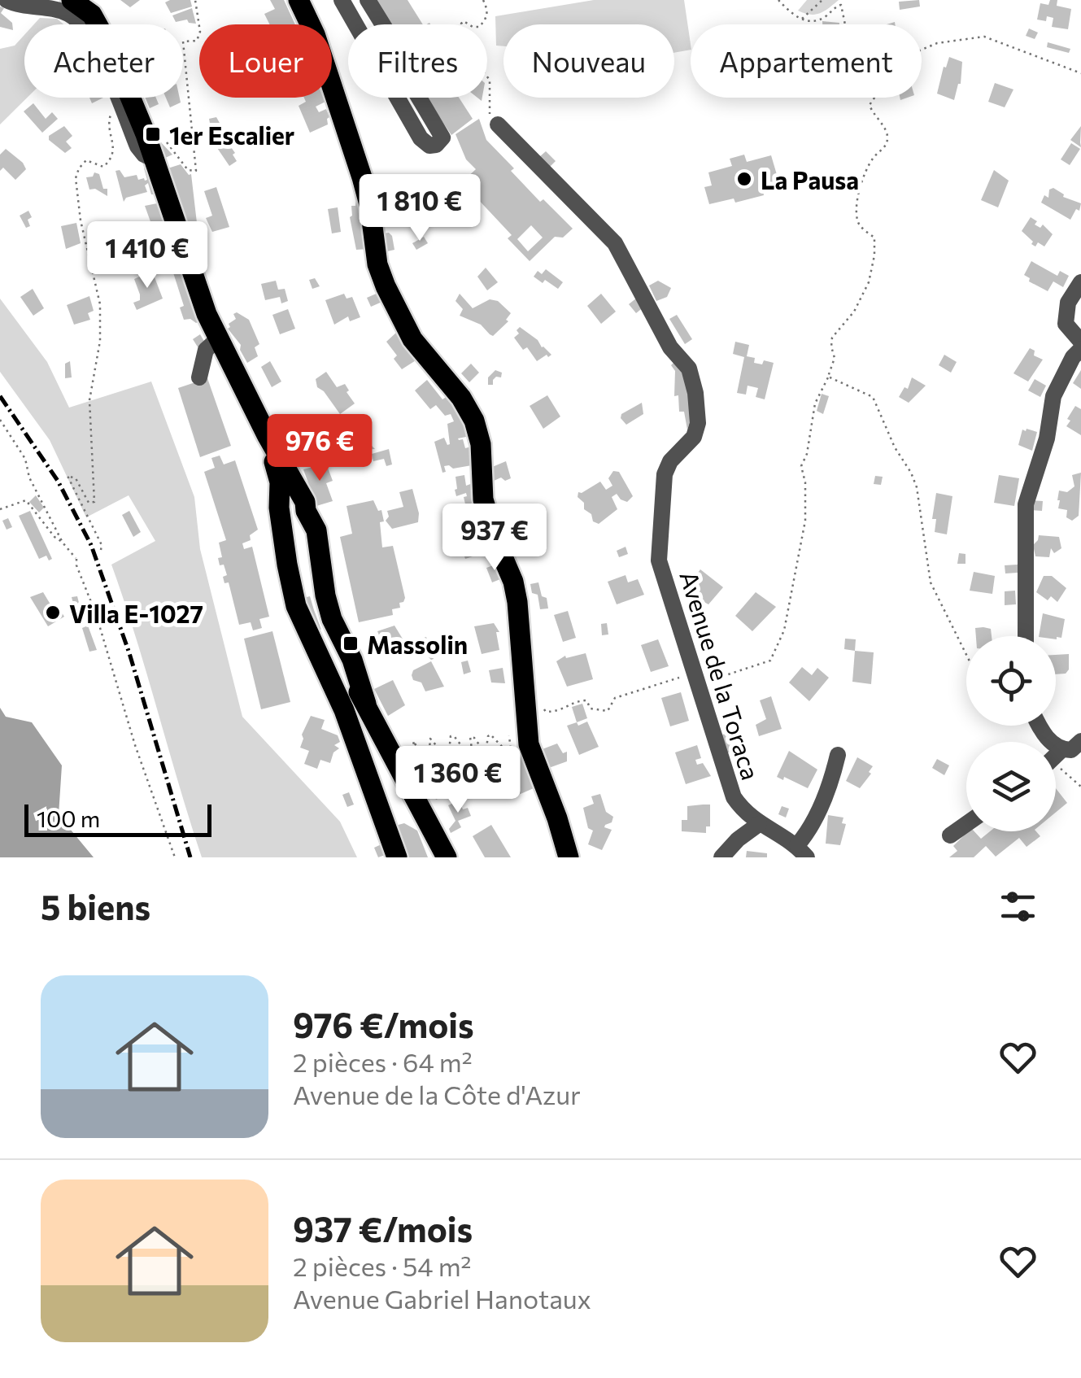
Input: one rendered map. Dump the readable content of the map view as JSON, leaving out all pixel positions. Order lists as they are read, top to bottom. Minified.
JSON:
{"streets":{"street":["Avenue de la Toraca"]},"places":{"transit":["1er Escalier","Massolin"],"other":["La Pausa","Villa E-1027"]},"scale_bar":"100 m","page":{"chip":["Acheter","Louer","Filtres","Nouveau","Appartement"],"price":["1 810 €","1 410 €","976 €","937 €","1 360 €"],"scale":"100 m","heading":"5 biens","list":[{"name":"976 €/mois","note":"2 pièces · 64 m² · Avenue de la Côte d'Azur"},{"name":"937 €/mois","note":"2 pièces · 54 m² · Avenue Gabriel Hanotaux"}]}}
